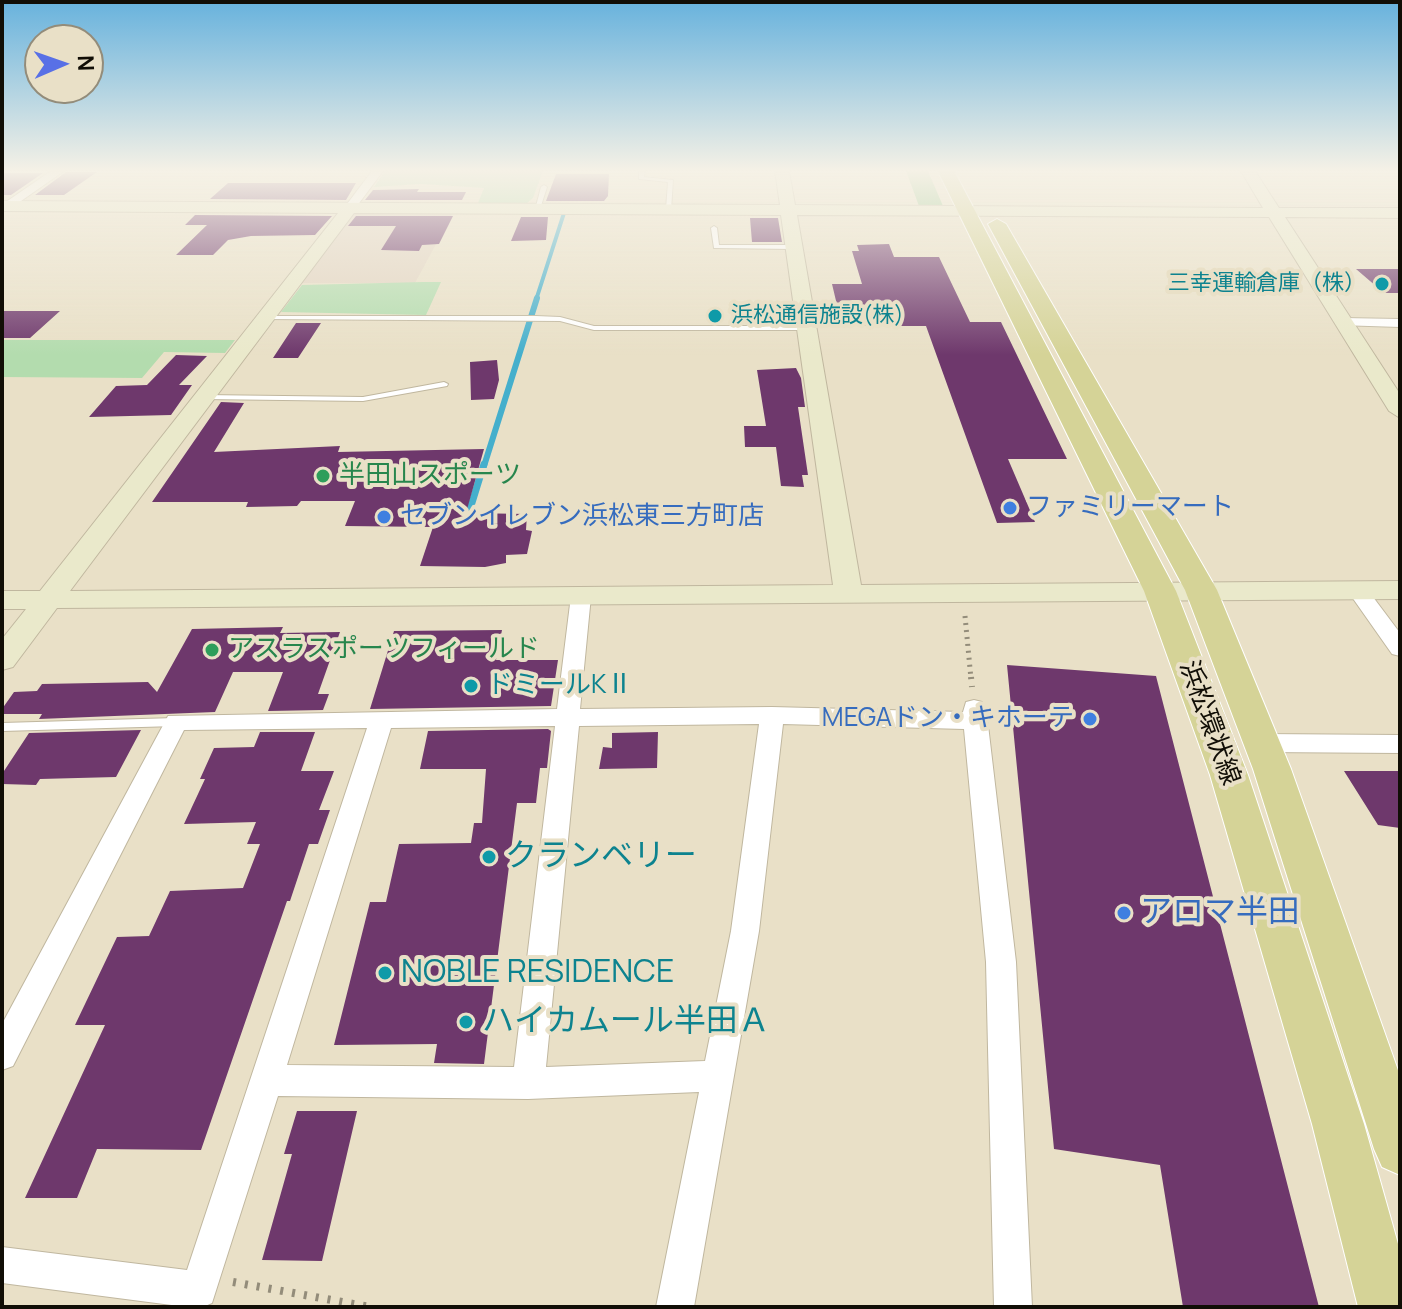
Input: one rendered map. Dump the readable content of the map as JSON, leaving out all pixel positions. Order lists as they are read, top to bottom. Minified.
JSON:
{"streets":{"main road":["浜松環状線"]},"places":["三幸運輸倉庫（株）","浜松通信施設(株)","半田山スポーツ","ファミリーマート","セブンイレブン浜松東三方町店","アスラスポーツフィールド","ドミールKⅡ","MEGAドン・キホーテ","クランベリー","アロマ半田","NOBLE RESIDENCE","ハイカムール半田Ａ"],"north":"right"}
